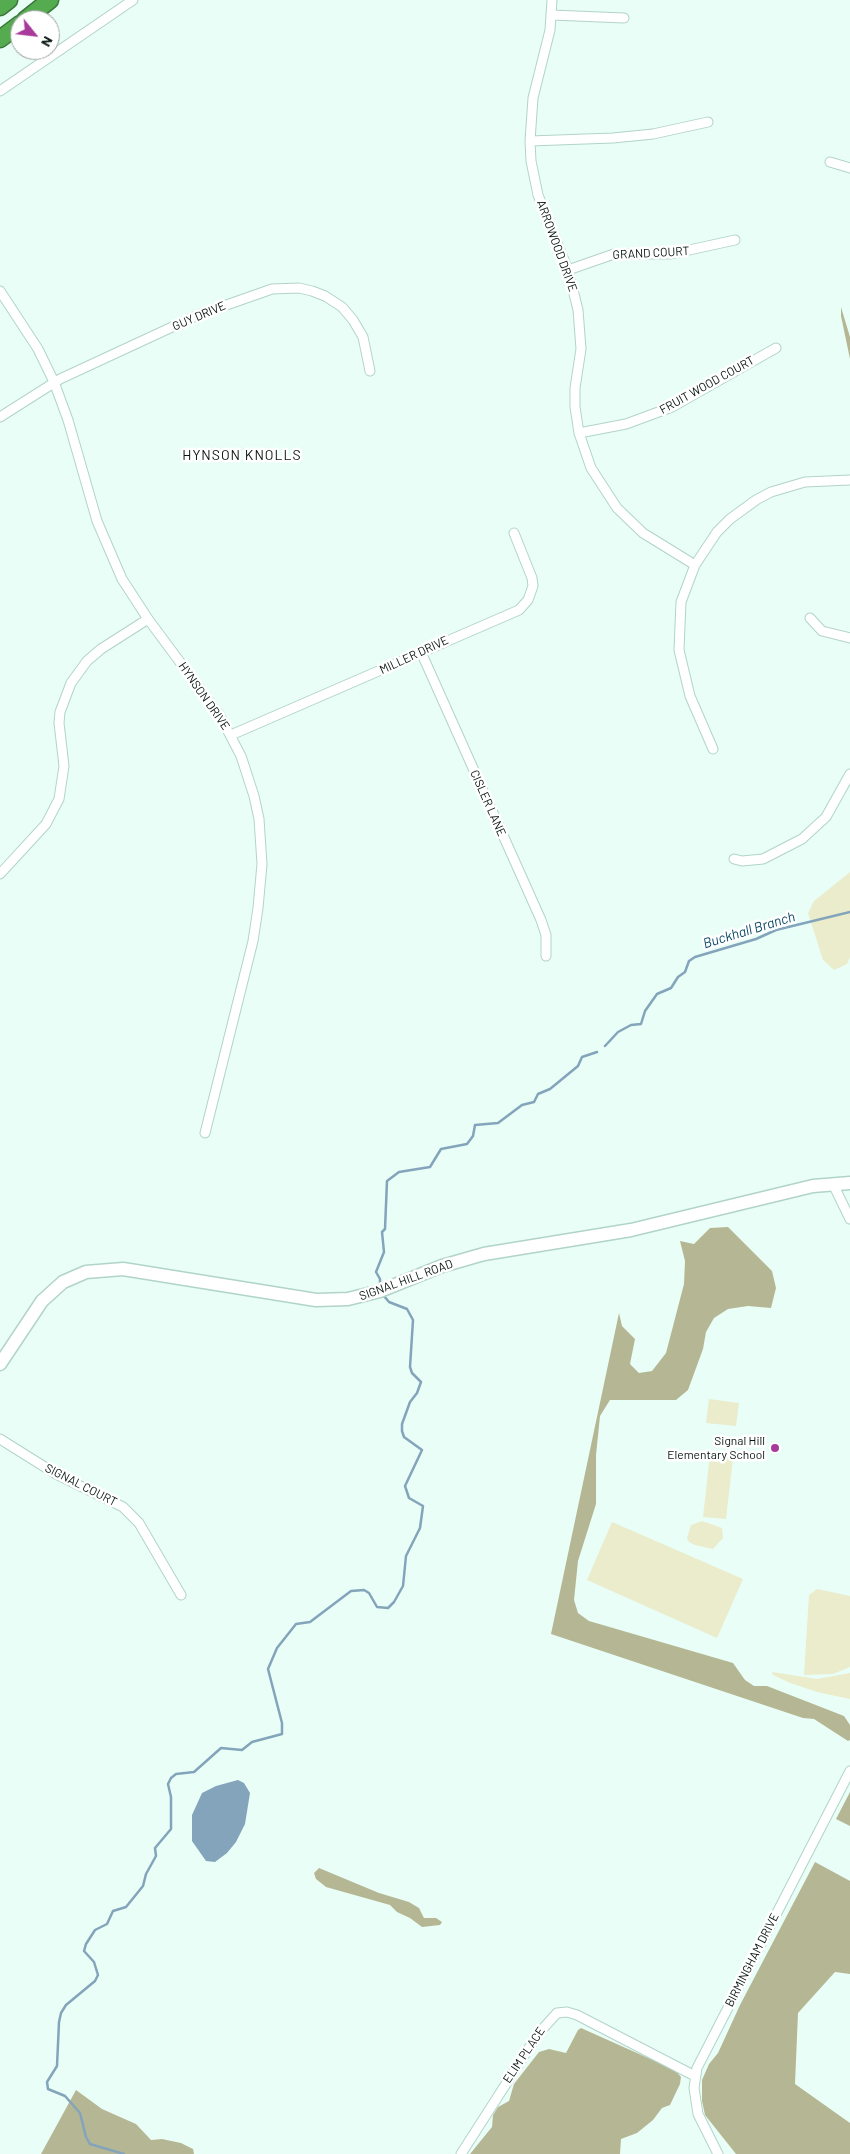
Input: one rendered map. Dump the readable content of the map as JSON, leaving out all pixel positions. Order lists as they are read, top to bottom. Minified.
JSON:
{"streets":{"main road":["SIGNAL HILL ROAD"],"street":["ARROWOOD DRIVE","GRAND COURT","GUY DRIVE","FRUIT WOOD COURT","MILLER DRIVE","HYNSON DRIVE","CISLER LANE","SIGNAL COURT","BIRMINGHAM DRIVE","ELIM PLACE"]},"crossings":[["ARROWOOD DRIVE","GRAND COURT"],["ARROWOOD DRIVE","FRUIT WOOD COURT"],["GUY DRIVE","HYNSON DRIVE"],["MILLER DRIVE","HYNSON DRIVE"],["MILLER DRIVE","CISLER LANE"],["BIRMINGHAM DRIVE","ELIM PLACE"]],"districts":["HYNSON KNOLLS"],"water":["Buckhall Branch"],"places":["Signal Hill Elementary School"],"north":"bottom right"}
